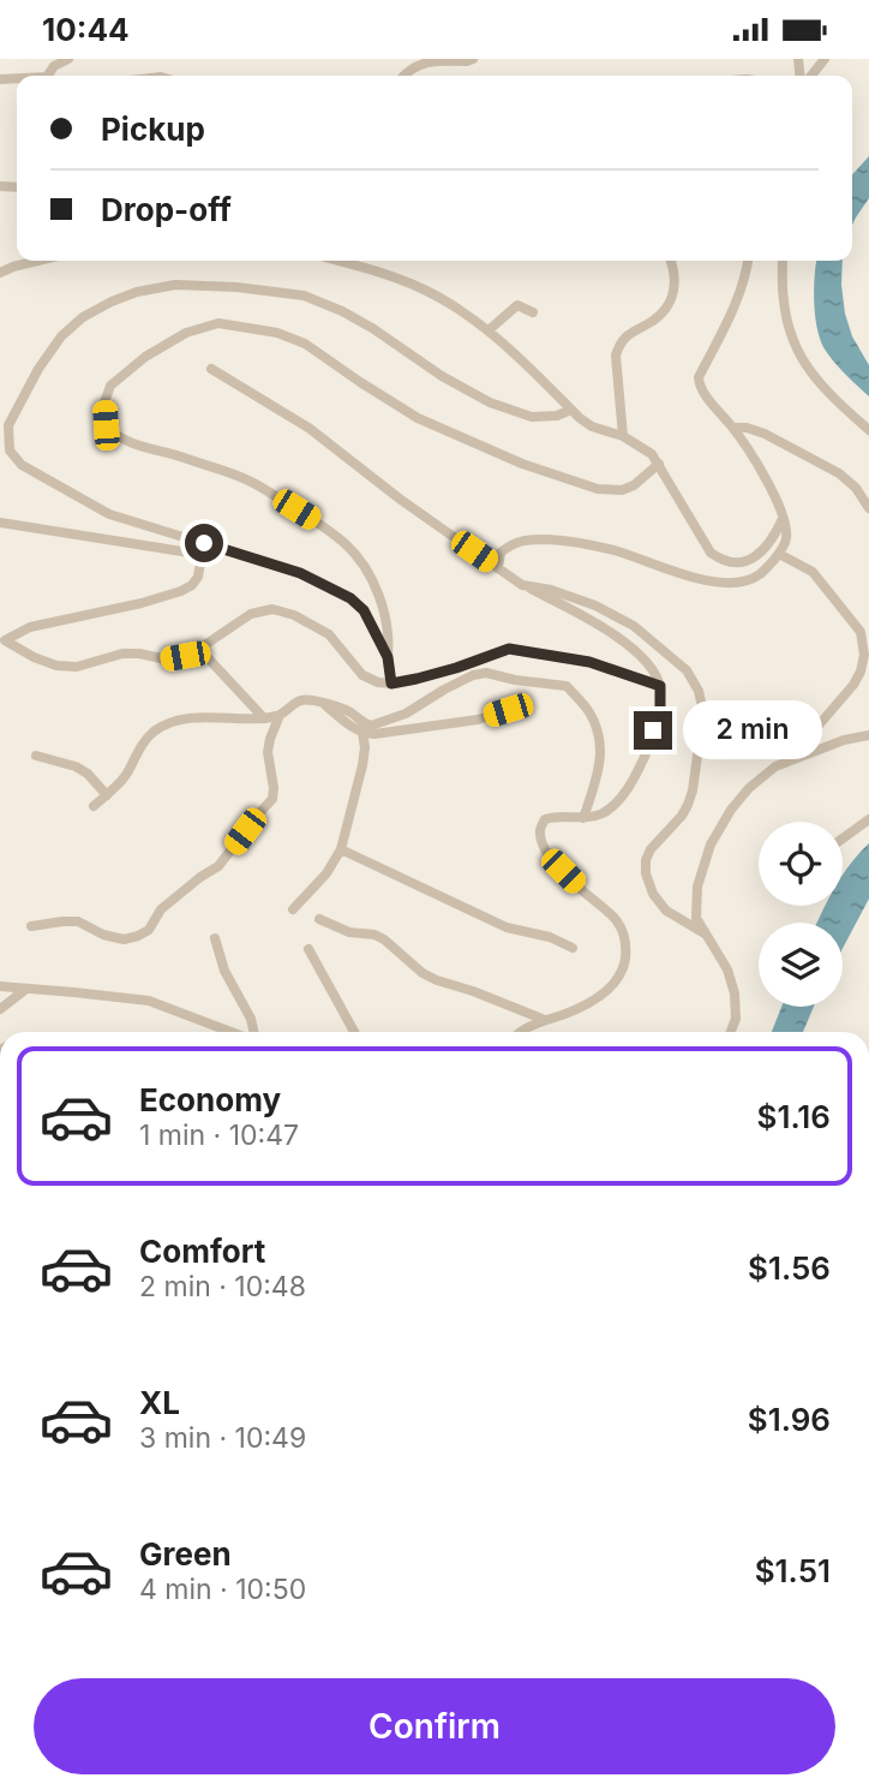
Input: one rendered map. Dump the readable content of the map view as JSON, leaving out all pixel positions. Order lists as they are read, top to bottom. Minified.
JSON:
{"page":{"status":"10:44","banner":["Pickup","Drop-off"],"bubble":"2 min","list":[{"name":"Economy","note":"1 min · 10:47","value":"$1.16"},{"name":"Comfort","note":"2 min · 10:48","value":"$1.56"},{"name":"XL","note":"3 min · 10:49","value":"$1.96"},{"name":"Green","note":"4 min · 10:50","value":"$1.51"}],"buttons":"Confirm"}}
